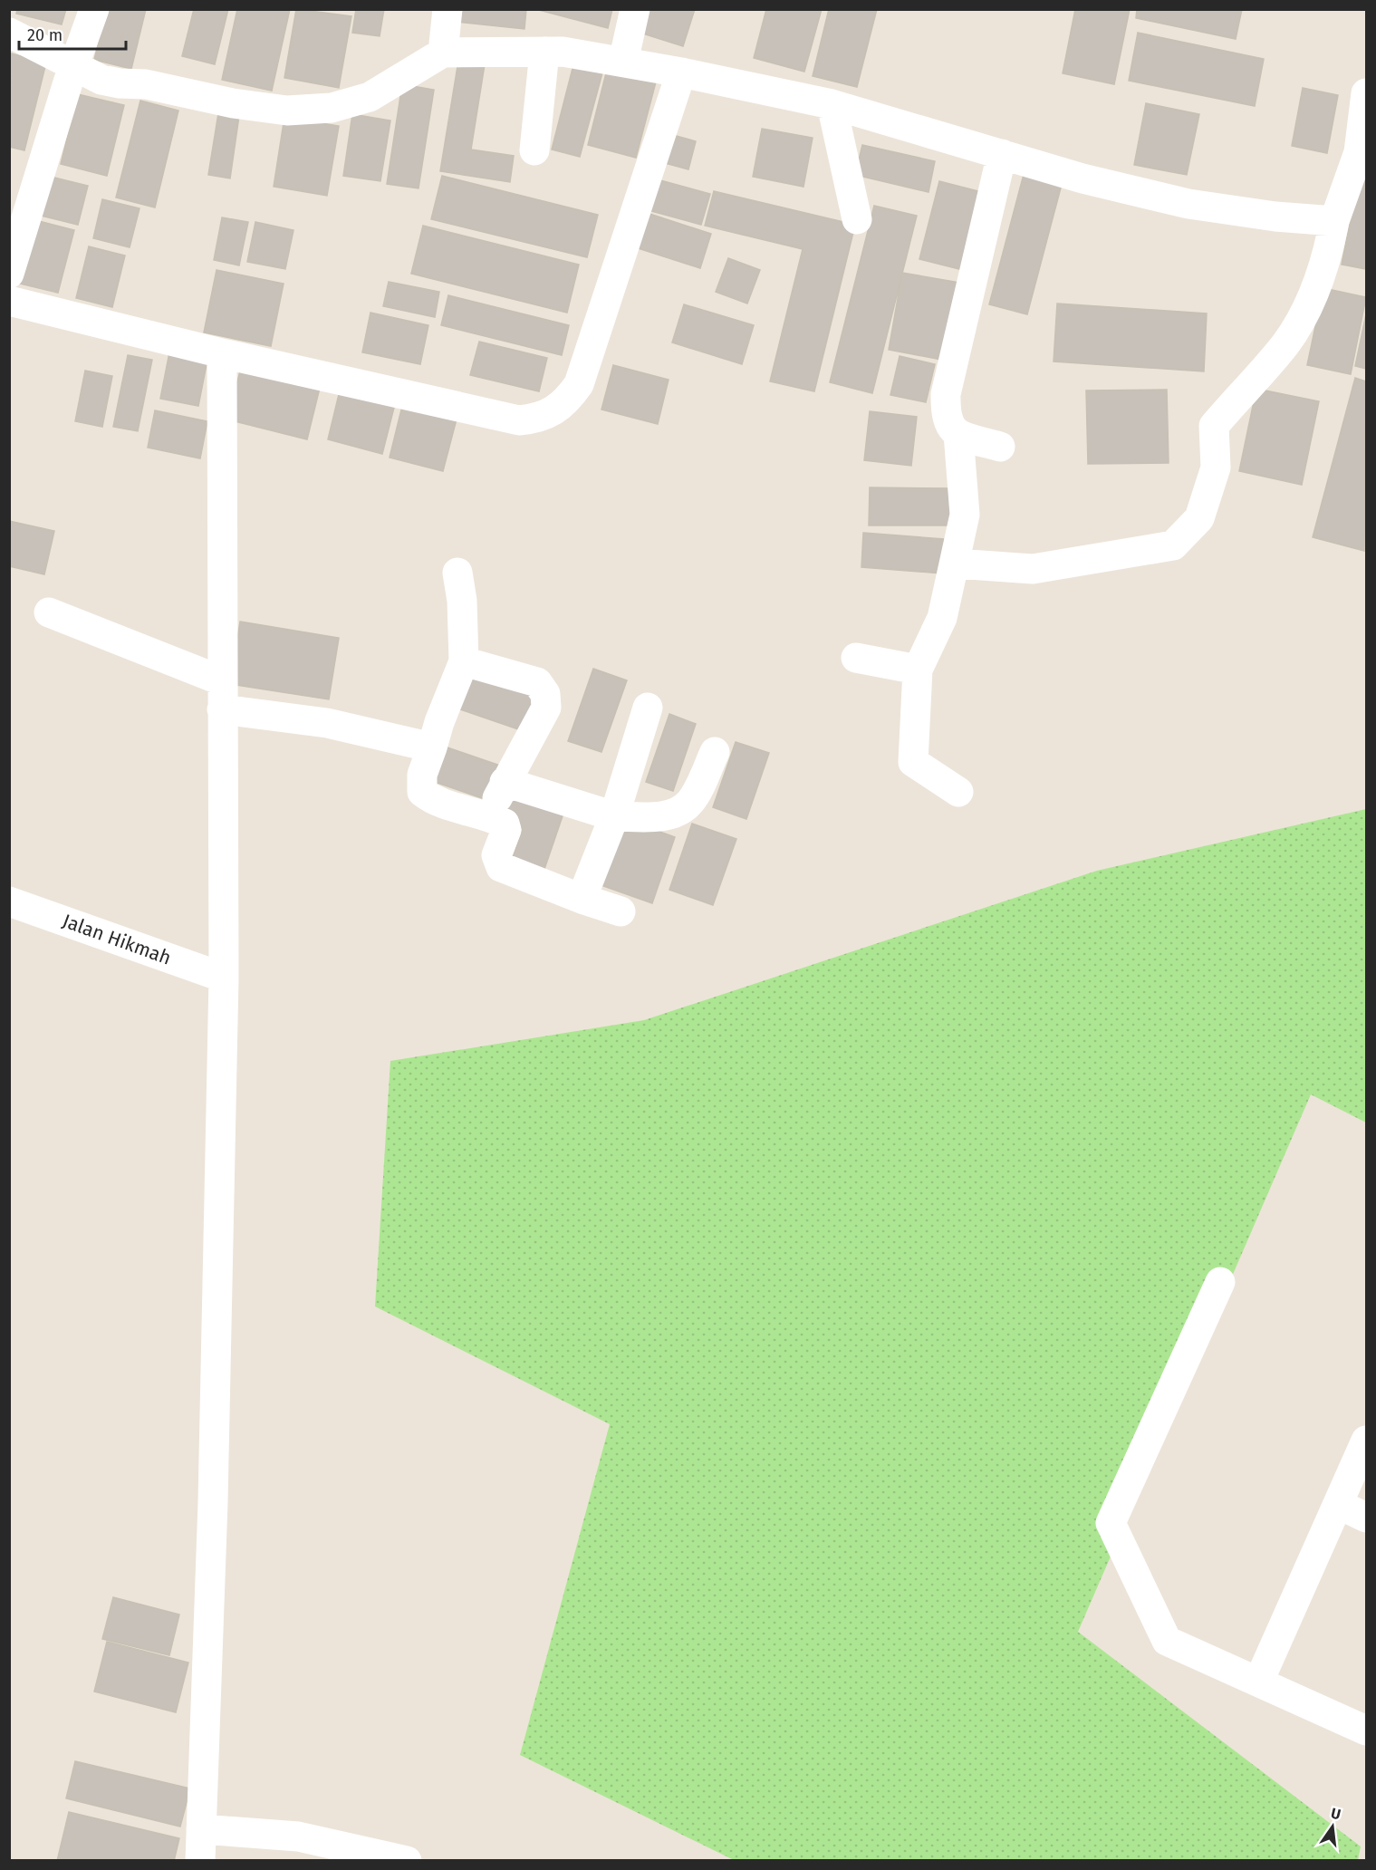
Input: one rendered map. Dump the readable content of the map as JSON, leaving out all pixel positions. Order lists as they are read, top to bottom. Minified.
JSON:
{"streets":{"street":["Jalan Hikmah"]},"scale_bar":"20 m","north":"top"}
